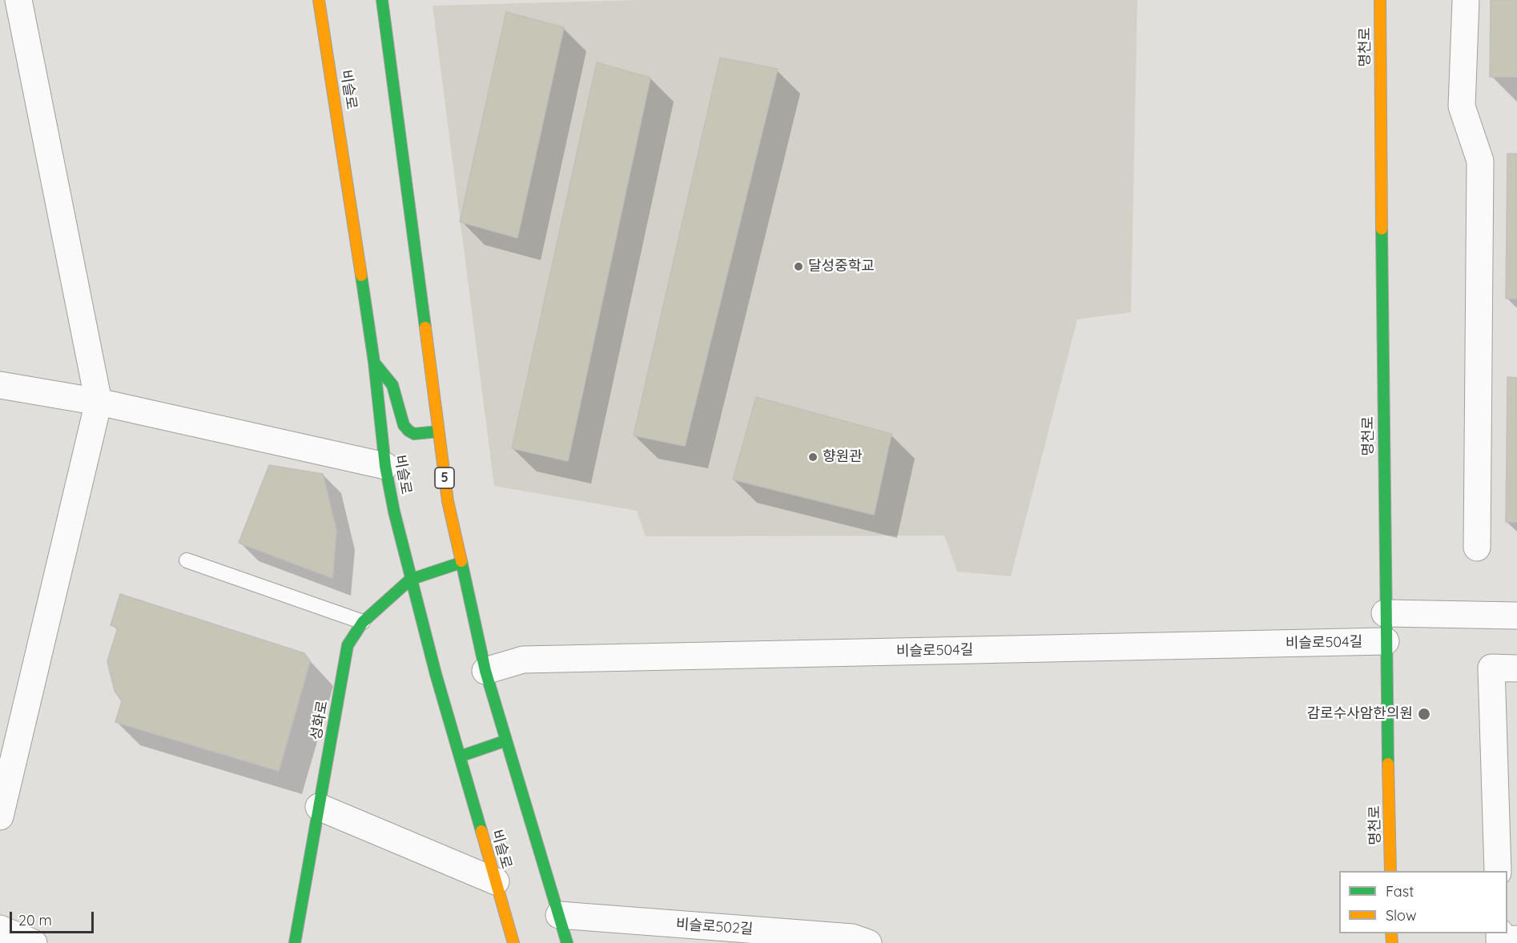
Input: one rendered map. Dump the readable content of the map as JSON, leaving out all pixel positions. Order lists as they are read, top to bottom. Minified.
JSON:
{"streets":{"main road":["명천로","비슬로","5","성화로"],"street":["비슬로504길","비슬로502길"]},"crossings":[["명천로","비슬로504길"],["비슬로","성화로"],["5","비슬로504길"],["5","성화로"],["5","비슬로502길"]],"places":["달성중학교","향원관","감로수사암한의원"],"legend":["Fast","Slow"],"scale_bar":"20 m"}
